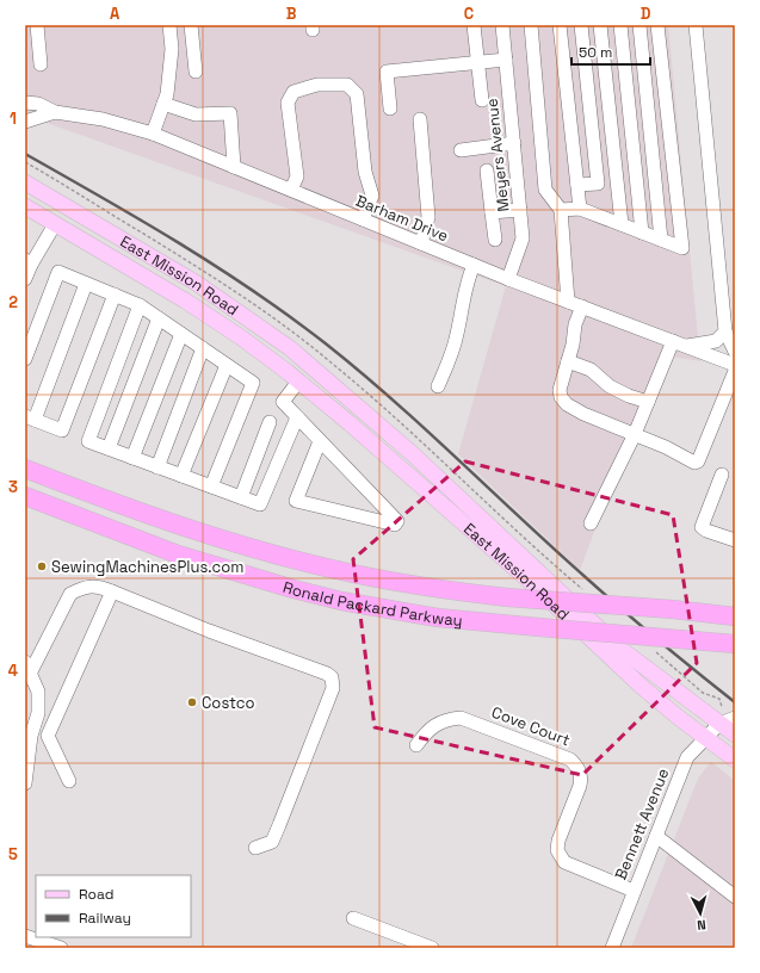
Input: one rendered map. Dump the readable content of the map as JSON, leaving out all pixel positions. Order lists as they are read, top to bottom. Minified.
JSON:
{"streets":{"highway":["Ronald Packard Parkway"],"main road":["East Mission Road"],"street":["Meyers Avenue","Barham Drive","Cove Court","Bennett Avenue"]},"crossings":[["Meyers Avenue","Barham Drive"],["East Mission Road","Bennett Avenue"],["Cove Court","Bennett Avenue"]],"places":["SewingMachinesPlus.com","Costco"],"legend":["Road","Railway"],"scale_bar":"50 m","north":"bottom","grid":{"columns":["A","B","C","D"],"rows":["1","2","3","4","5"]}}
